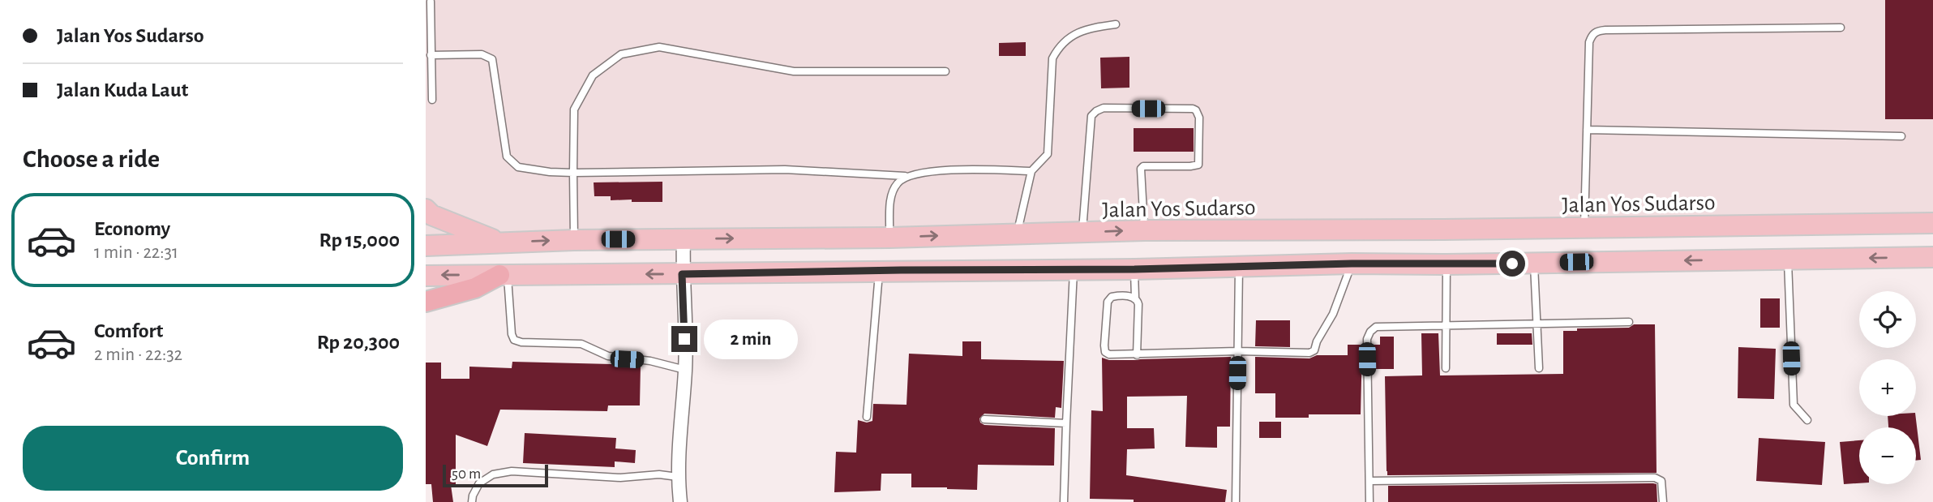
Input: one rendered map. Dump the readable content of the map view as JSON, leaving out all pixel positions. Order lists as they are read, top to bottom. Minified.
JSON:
{"streets":{"main road":["Jalan Yos Sudarso"]},"scale_bar":"50 m","page":{"banner":["Jalan Yos Sudarso","Jalan Kuda Laut"],"heading":"Choose a ride","list":[{"name":"Economy","note":"1 min · 22:31","value":"Rp 15,000"},{"name":"Comfort","note":"2 min · 22:32","value":"Rp 20,300"}],"map_buttons":["+","−"],"bubble":"2 min","buttons":"Confirm","scale":"50 m"}}
